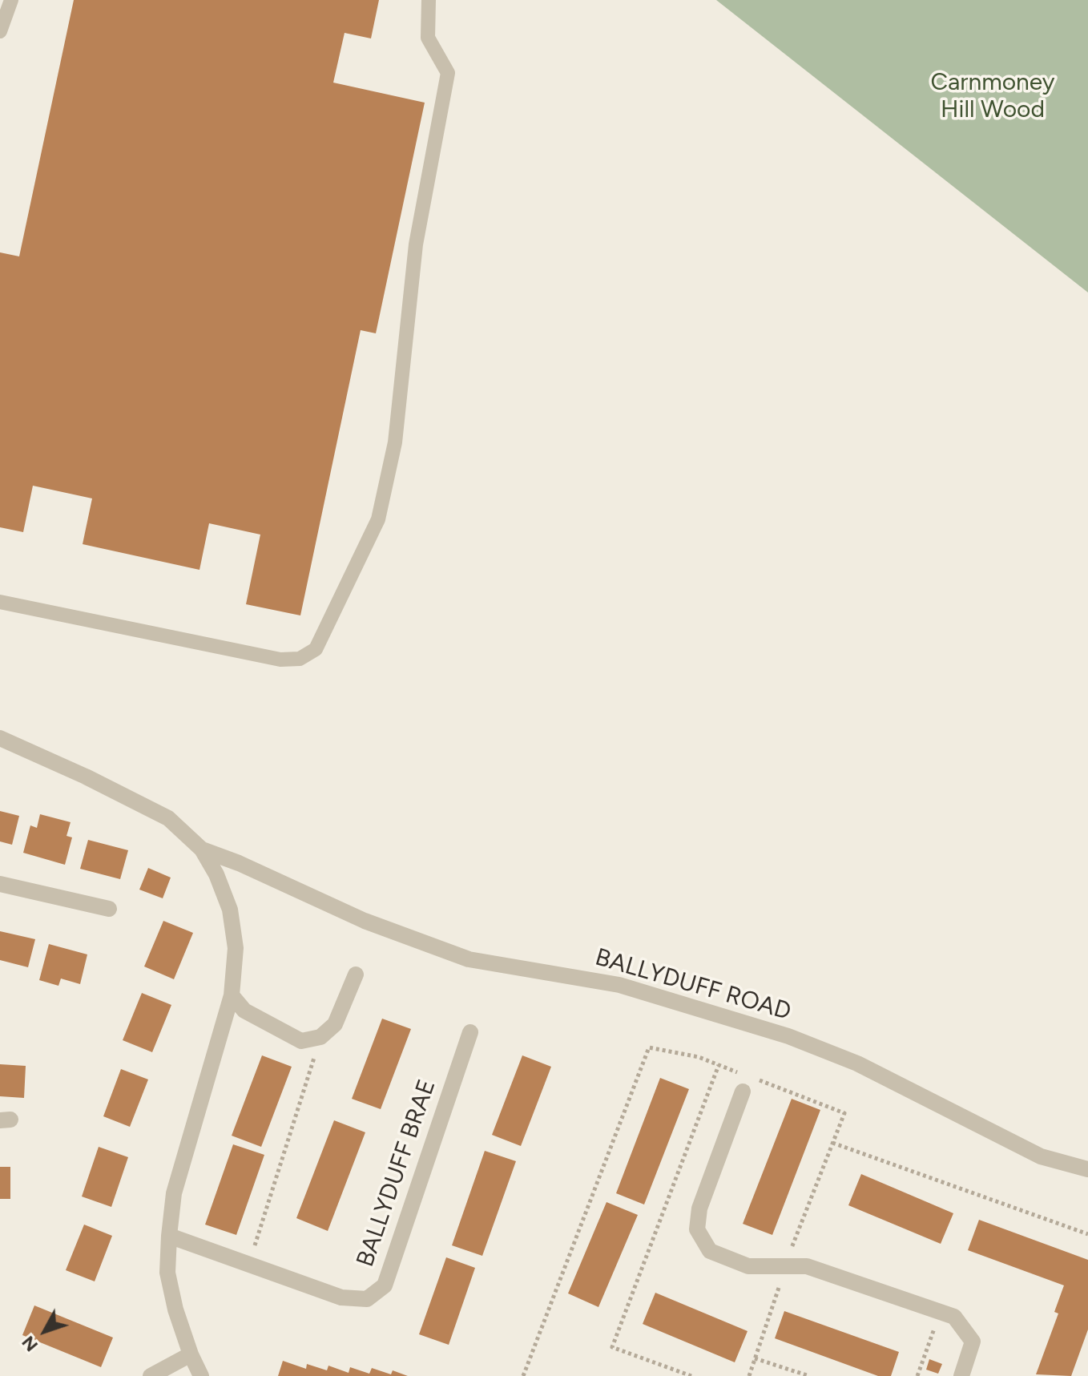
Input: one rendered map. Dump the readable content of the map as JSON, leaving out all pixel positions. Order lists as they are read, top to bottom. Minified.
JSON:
{"streets":{"street":["BALLYDUFF ROAD","BALLYDUFF BRAE"]},"parks":["Carnmoney Hill Wood"],"north":"bottom left"}
